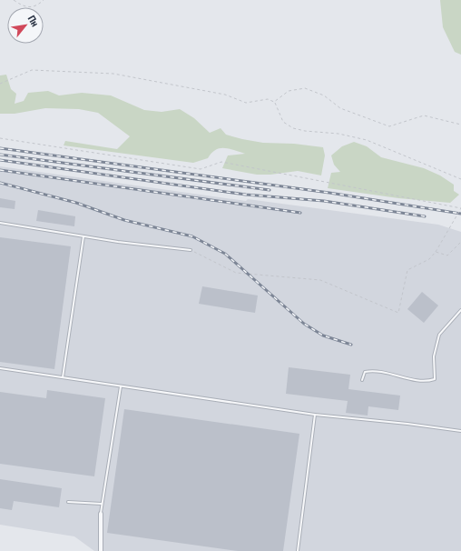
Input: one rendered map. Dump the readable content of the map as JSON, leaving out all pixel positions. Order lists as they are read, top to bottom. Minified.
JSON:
{"north":"top right"}
